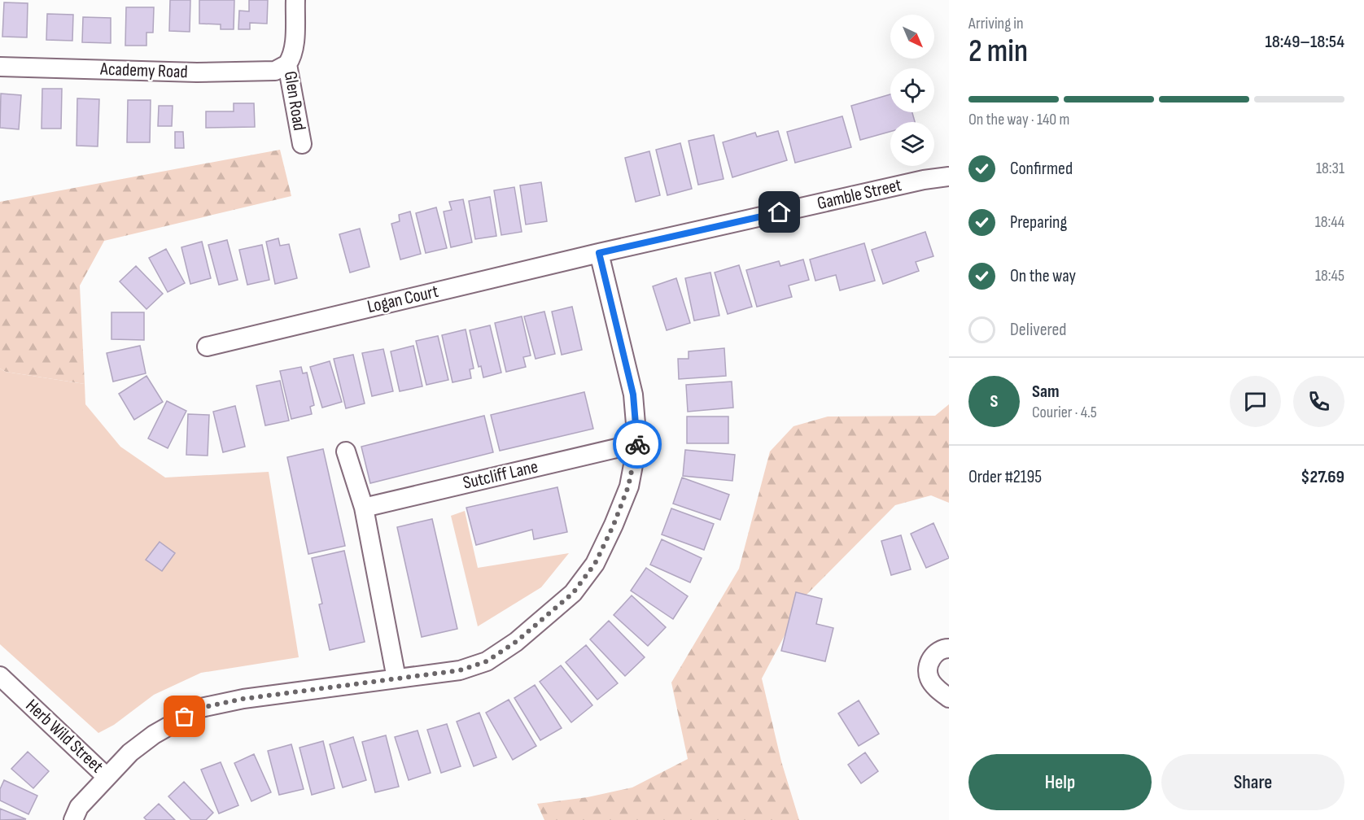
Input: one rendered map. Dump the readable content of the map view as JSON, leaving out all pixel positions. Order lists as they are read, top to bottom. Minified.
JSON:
{"streets":{"street":["Academy Road","Glen Road","Gamble Street","Logan Court","Sutcliff Lane","Herb Wild Street"]},"crossings":[["Academy Road","Glen Road"],["Gamble Street","Logan Court"]],"north":"bottom right","page":{"heading":["2 min","Arriving in","18:49–18:54"],"panel":["Sam","Courier · 4.5","Order #2195","$27.69"],"bar":"On the way · 140 m","list":[["Confirmed","18:31"],["Preparing","18:44"],["On the way","18:45"],"Delivered"],"round":"S","buttons":["Help","Share"]}}
